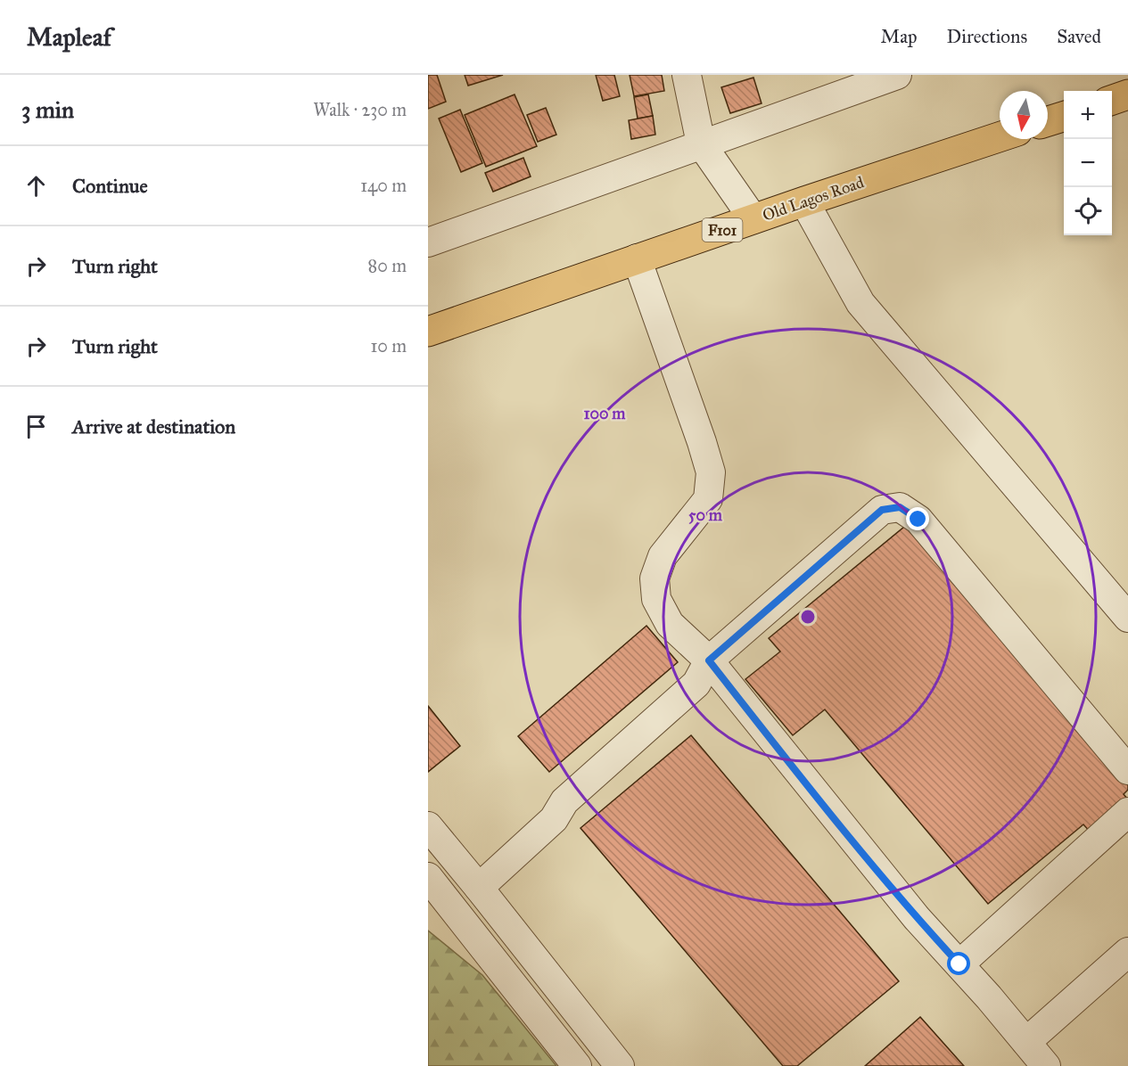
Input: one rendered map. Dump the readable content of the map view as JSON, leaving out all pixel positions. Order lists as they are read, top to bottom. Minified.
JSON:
{"streets":{"main road":["Old Lagos Road","F101"]},"north":"bottom","page":{"header":"Mapleaf","nav":["Map","Directions","Saved"],"heading":["3 min","Walk · 230 m"],"map_buttons":["+","−"],"list":[["Continue","140 m"],["Turn right","80 m"],["Turn right","10 m"],"Arrive at destination"]},"rings":["100 m","50 m"]}
